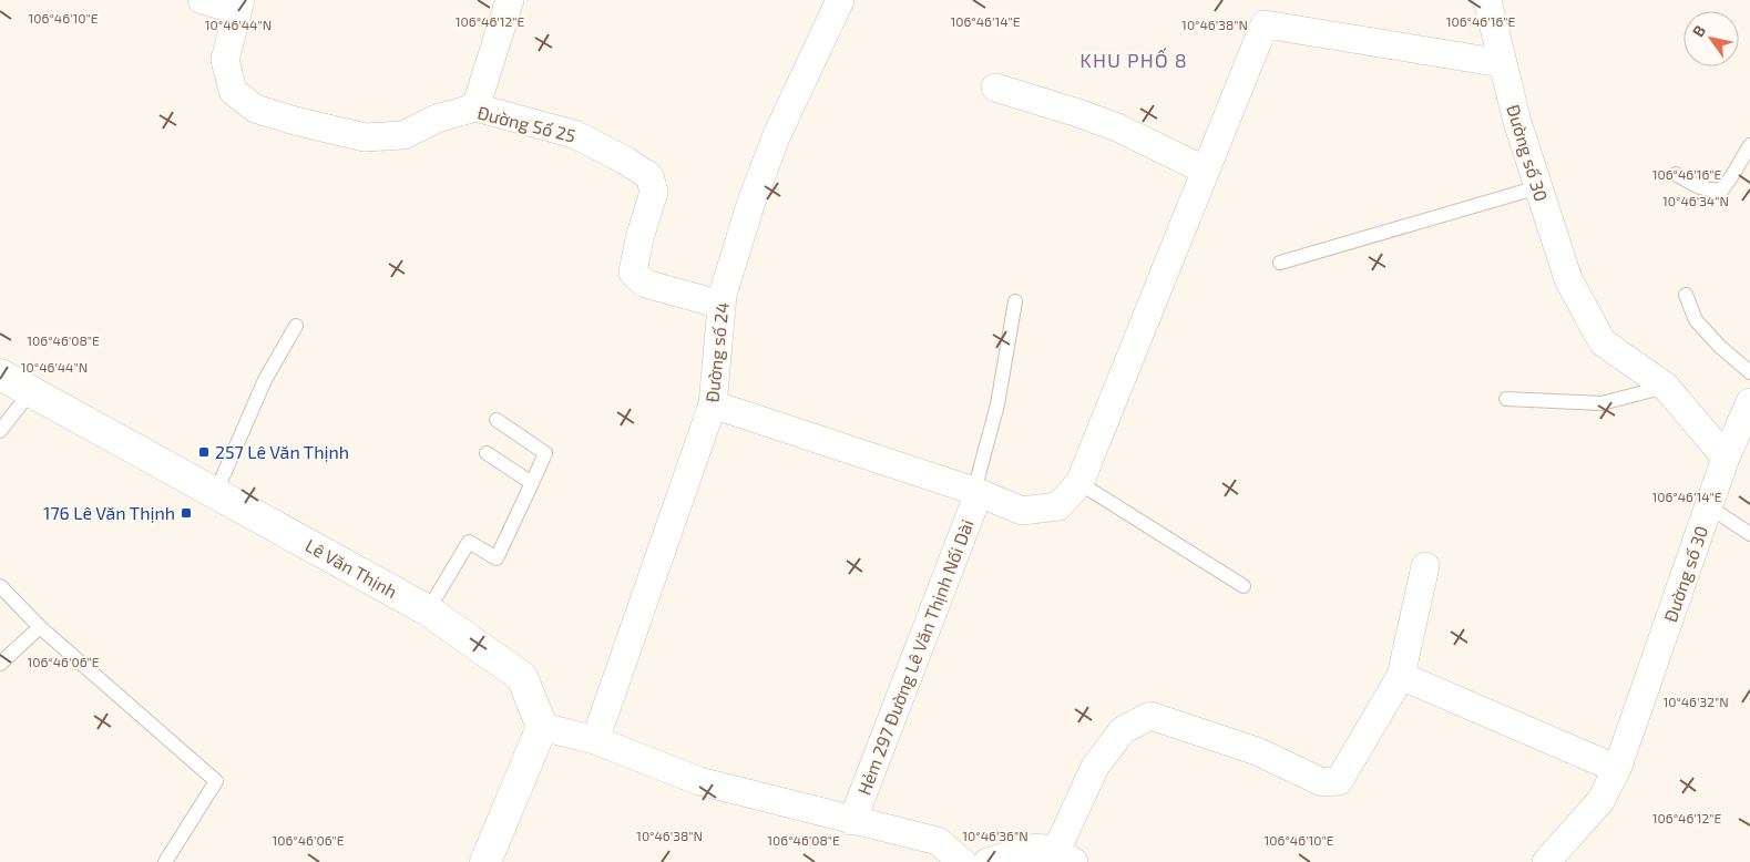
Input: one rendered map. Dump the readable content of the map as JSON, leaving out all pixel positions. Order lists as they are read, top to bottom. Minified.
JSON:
{"streets":{"street":["Đường Số 25","Đường số 30","Đường số 24","Lê Văn Thịnh","Hẻm 297 Đường Lê Văn Thịnh Nối Dài"]},"crossings":[["Đường Số 25","Đường số 24"]],"districts":["KHU PHỐ 8"],"places":{"transit":["257 Lê Văn Thịnh","176 Lê Văn Thịnh"]},"north":"top left","coordinates":["106°46'10\"E","106°46'12\"E","106°46'14\"E","106°46'16\"E","10°46'44\"N","10°46'38\"N","10°46'34\"N","106°46'08\"E","106°46'06\"E","10°46'32\"N","10°46'36\"N"]}
